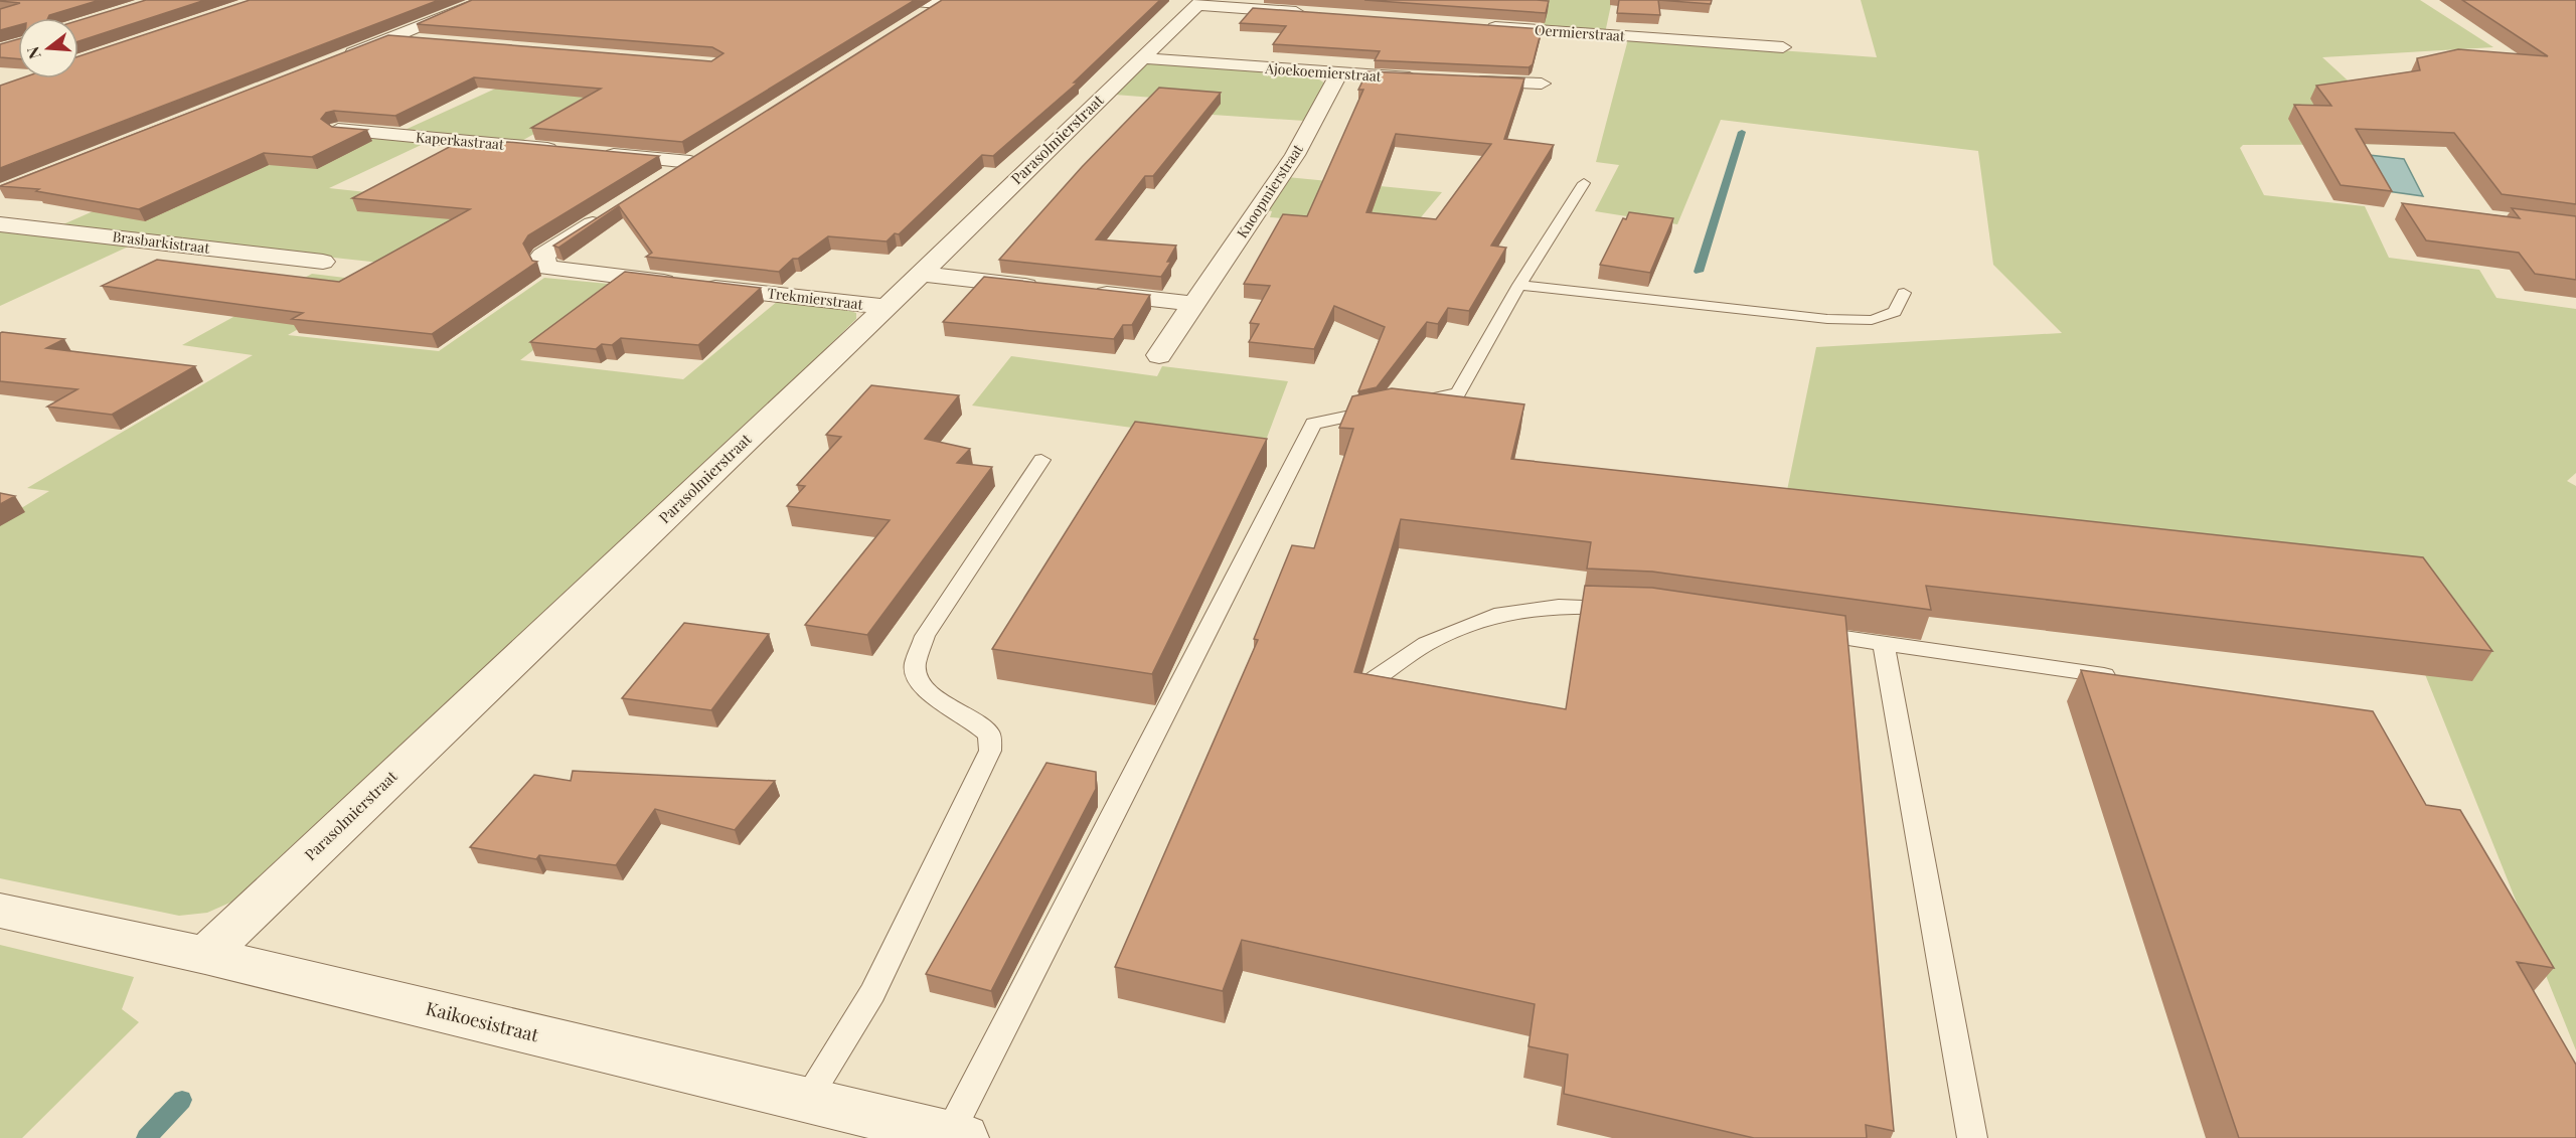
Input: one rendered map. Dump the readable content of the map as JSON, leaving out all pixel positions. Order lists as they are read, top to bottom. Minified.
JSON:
{"streets":{"street":["Oermierstraat","Ajoekoemierstraat","Parasolmierstraat","Kaperkastraat","Knoopmierstraat","Brasbarkistraat","Trekmierstraat","Kaikoesistraat"]},"crossings":[["Ajoekoemierstraat","Parasolmierstraat"],["Ajoekoemierstraat","Knoopmierstraat"],["Parasolmierstraat","Trekmierstraat"],["Parasolmierstraat","Kaikoesistraat"]],"north":"left"}
